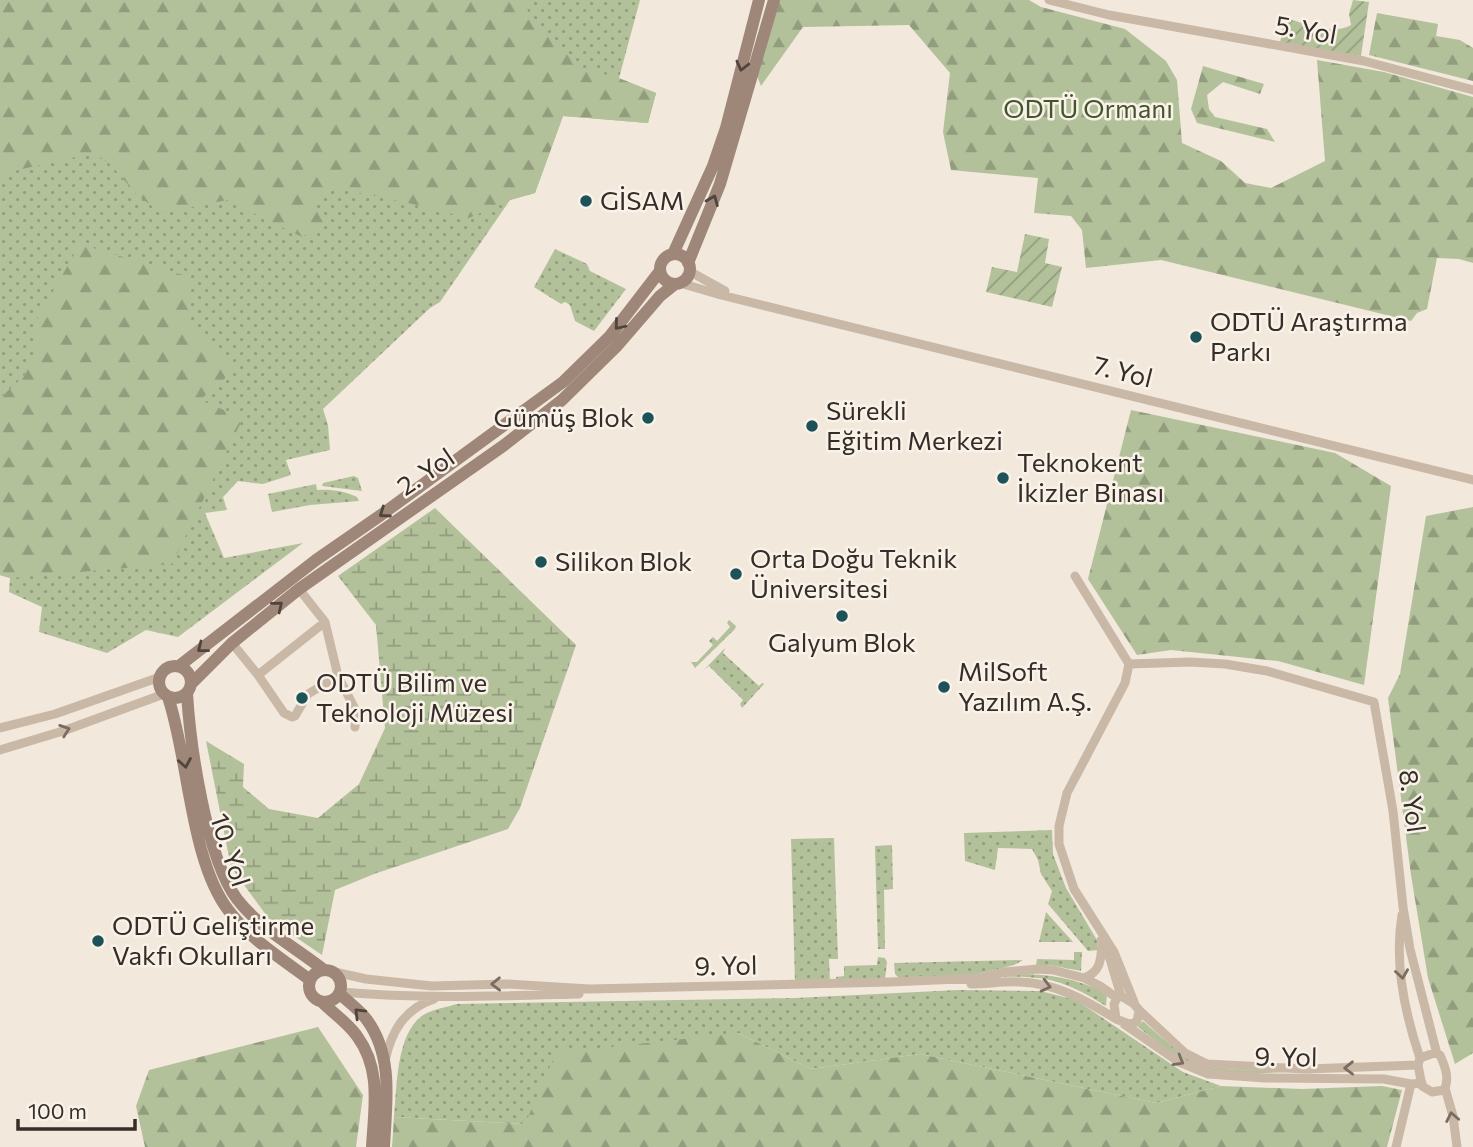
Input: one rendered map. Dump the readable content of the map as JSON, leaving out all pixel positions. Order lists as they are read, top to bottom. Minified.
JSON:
{"streets":{"street":["5. Yol","7. Yol","2. Yol","8. Yol","10. Yol","9. Yol"]},"crossings":[["7. Yol","2. Yol"],["2. Yol","10. Yol"],["8. Yol","9. Yol"],["10. Yol","9. Yol"]],"parks":["ODTÜ Ormanı"],"places":["GİSAM","ODTÜ Araştırma Parkı","Gümüş Blok","Sürekli Eğitim Merkezi","Teknokent İkizler Binası","Silikon Blok","Orta Doğu Teknik Üniversitesi","Galyum Blok","MilSoft Yazılım A.Ş.","ODTÜ Bilim ve Teknoloji Müzesi","ODTÜ Geliştirme Vakfı Okulları"],"scale_bar":"100 m"}
